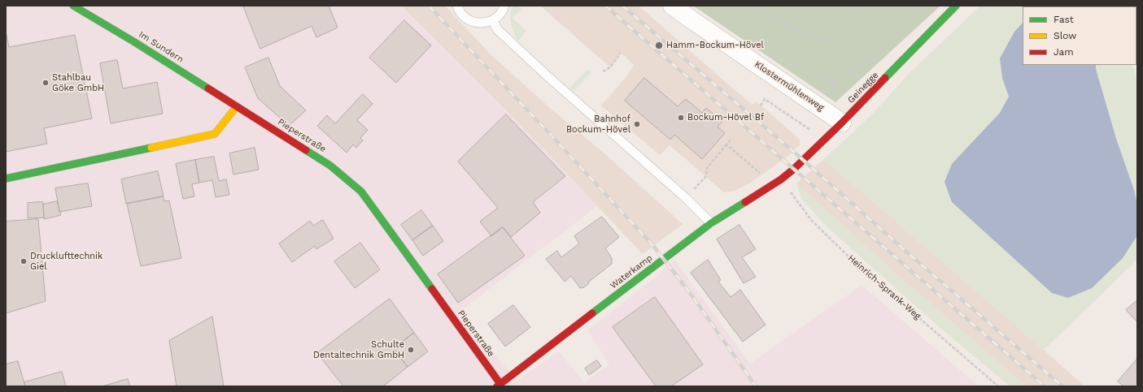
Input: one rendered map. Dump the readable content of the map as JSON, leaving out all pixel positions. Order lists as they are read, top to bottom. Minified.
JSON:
{"streets":{"street":["Im Sundern","Klostermühlenweg","Geinegge","Pieperstraße","Waterkamp"],"path":["Heinrich-Sprank-Weg"]},"crossings":[["Im Sundern","Pieperstraße"],["Klostermühlenweg","Geinegge"],["Geinegge","Waterkamp"],["Geinegge","Heinrich-Sprank-Weg"],["Pieperstraße","Waterkamp"],["Waterkamp","Heinrich-Sprank-Weg"]],"places":["Hamm-Bockum-Hövel","Stahlbau Göke GmbH","Bockum-Hövel Bf","Bahnhof Bockum-Hövel","Drucklufttechnik Giel","Schulte Dentaltechnik GmbH"],"legend":["Fast","Slow","Jam"]}
